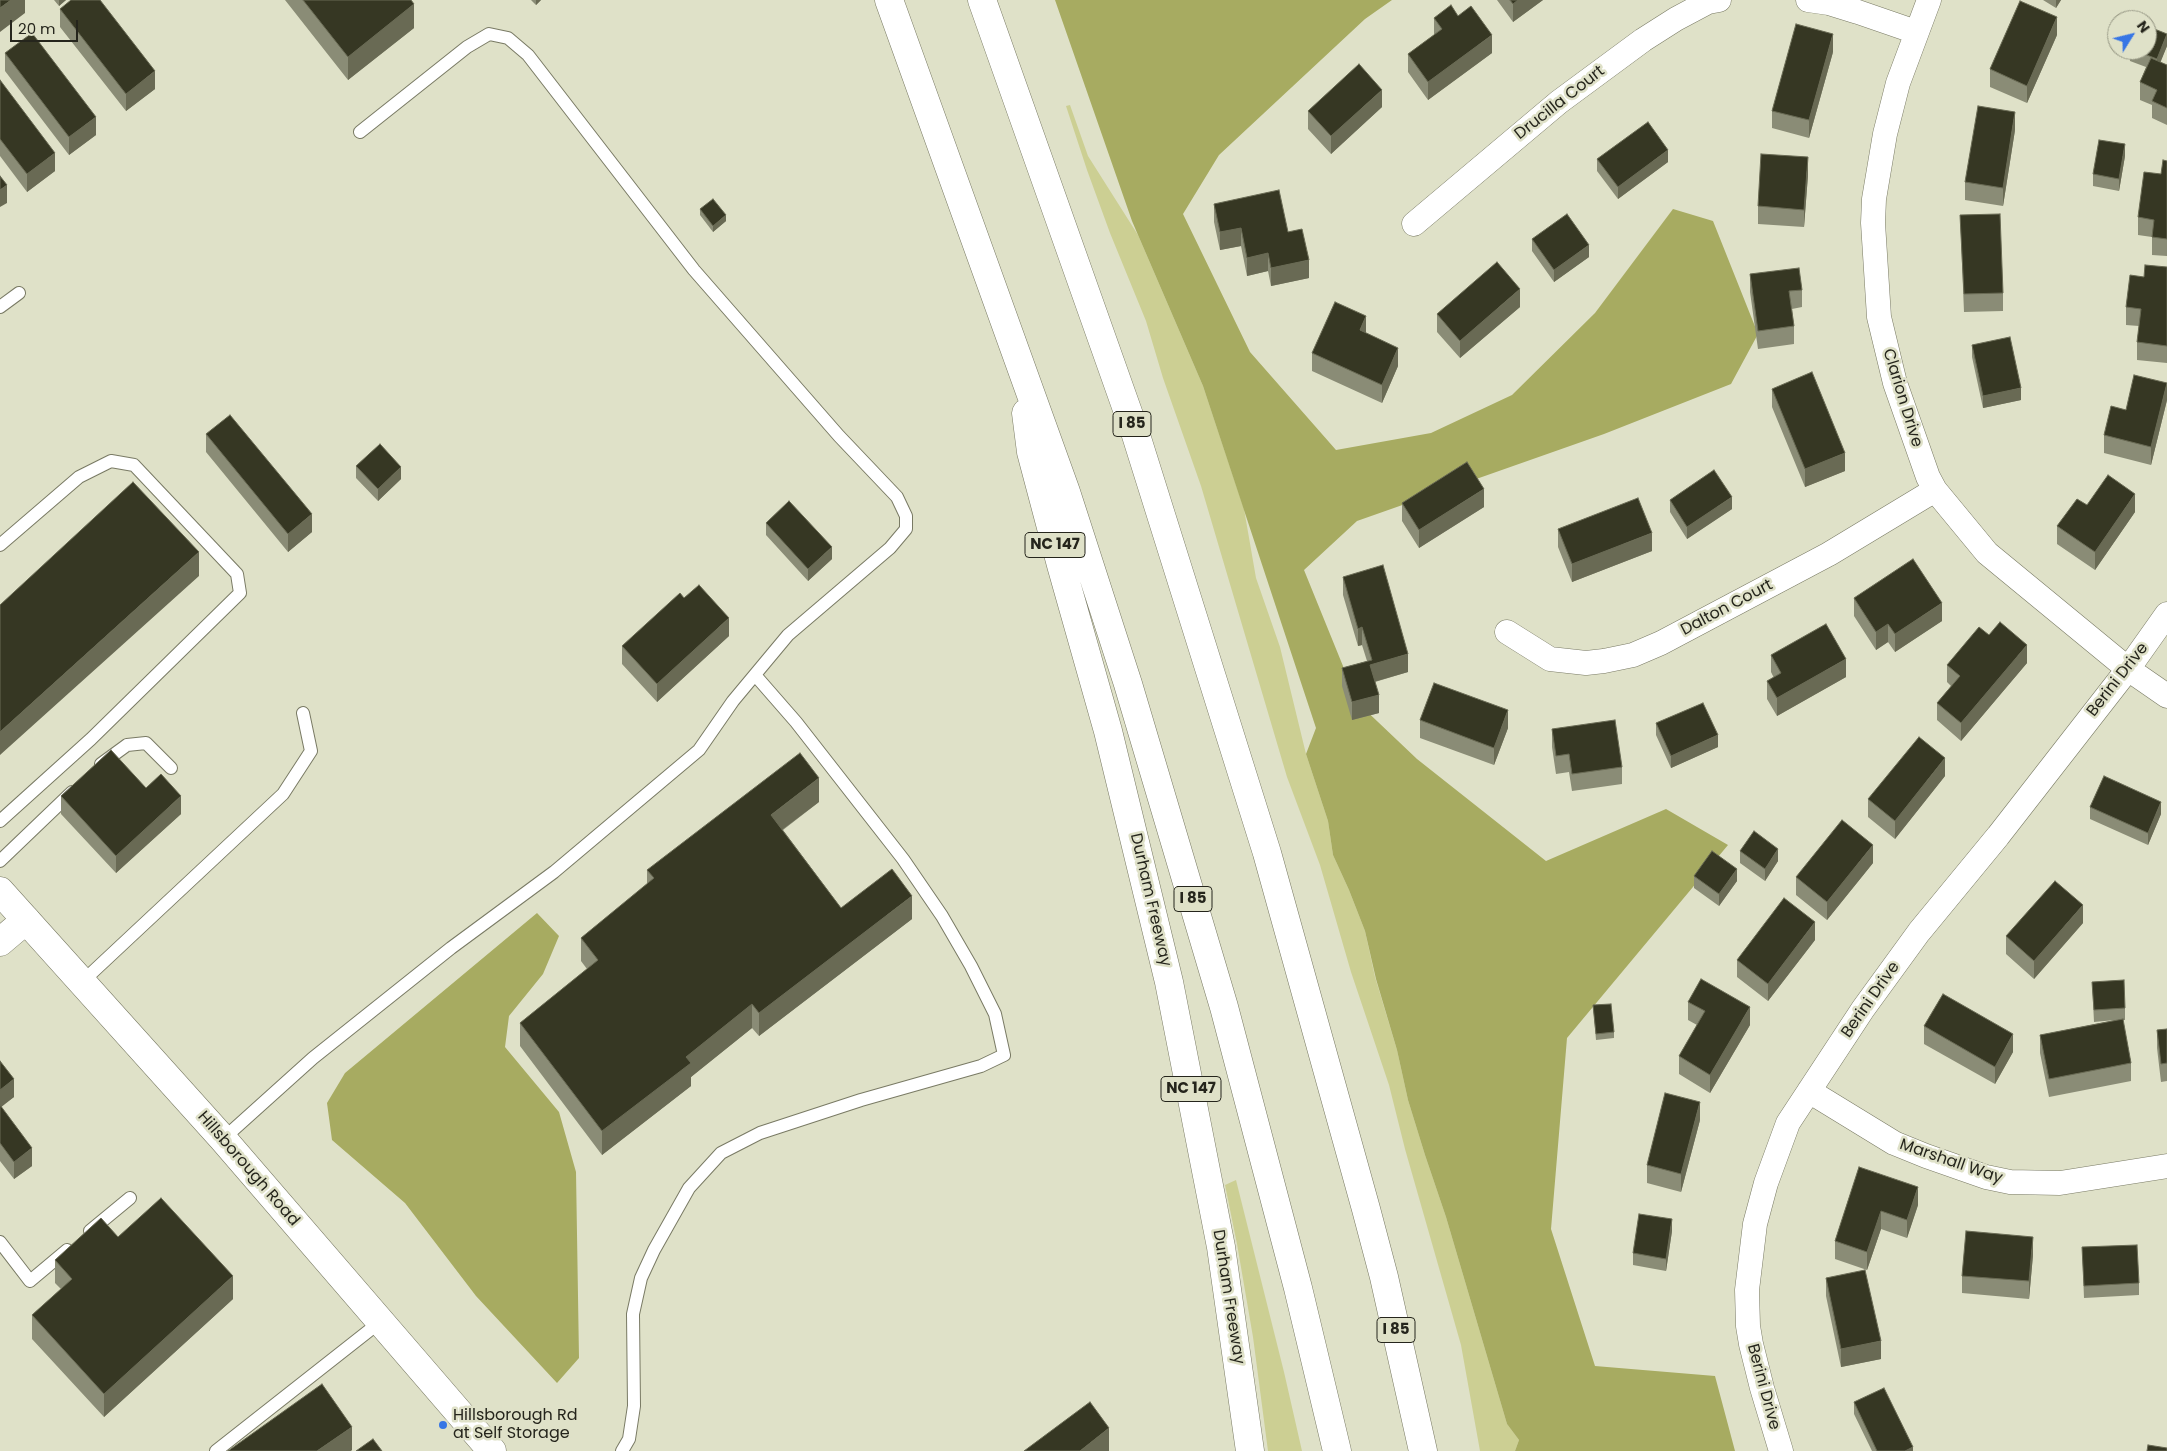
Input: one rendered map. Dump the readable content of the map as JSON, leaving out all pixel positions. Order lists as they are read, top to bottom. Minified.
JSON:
{"streets":{"main road":["I 85","NC 147","Durham Freeway","Hillsborough Road"],"street":["Drucilla Court","Clarion Drive","Dalton Court","Berini Drive","Marshall Way"]},"crossings":[["Clarion Drive","Dalton Court"],["Clarion Drive","Berini Drive"],["I 85","Durham Freeway"],["Berini Drive","Marshall Way"]],"places":["Hillsborough Rd at Self Storage"],"scale_bar":"20 m","north":"top right"}
